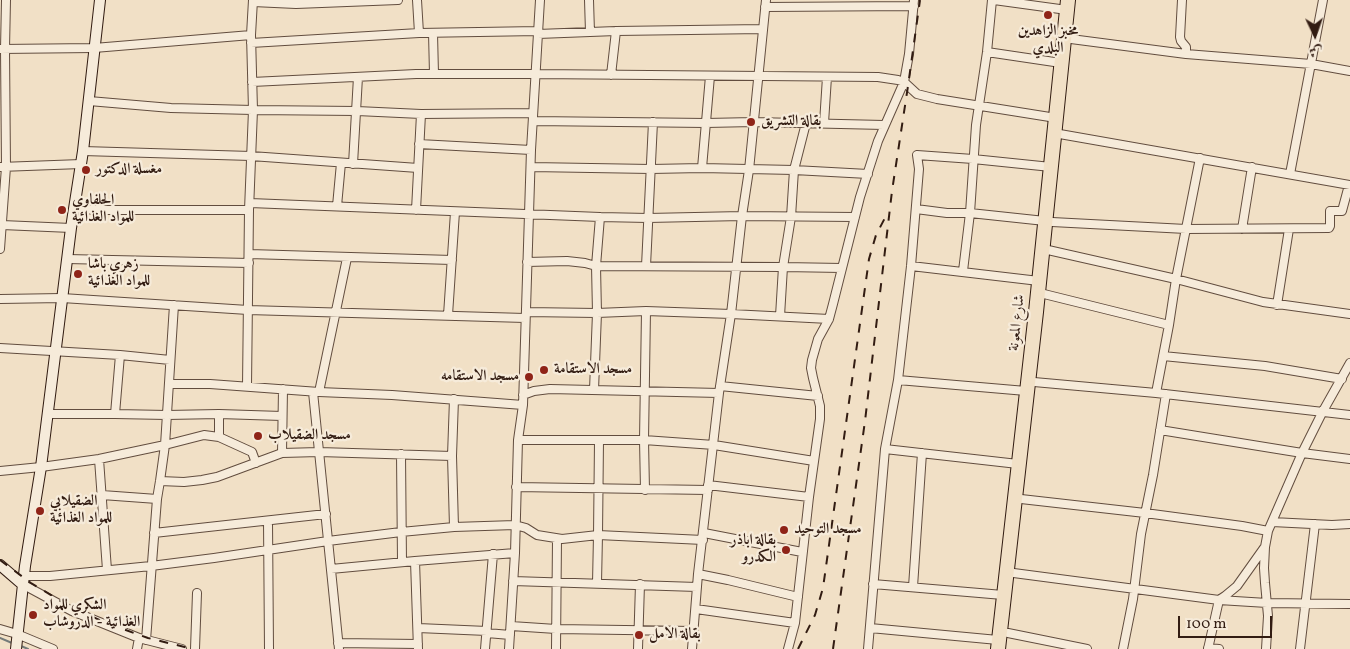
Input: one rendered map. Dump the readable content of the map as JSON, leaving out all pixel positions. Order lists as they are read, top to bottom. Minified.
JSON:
{"streets":{"highway":["شارع المعونة"]},"places":["مخبز الزاهدين البلدي","بقالة التشريق","مغسلة الدكتور","الحلفاوي للمواد الغذائية","زهري باشا للمواد الغذائية","مسجد الاستقامة","مسجد الاستقامه","مسجد الضقيلاب","الضقيلابي للمواد الغذائية","مسجد التوحيد","بقالة اباذر الكدرو","الشكري للمواد الغذائية - الدروشاب","بقالة الامل"],"scale_bar":"100 m","north":"bottom"}
